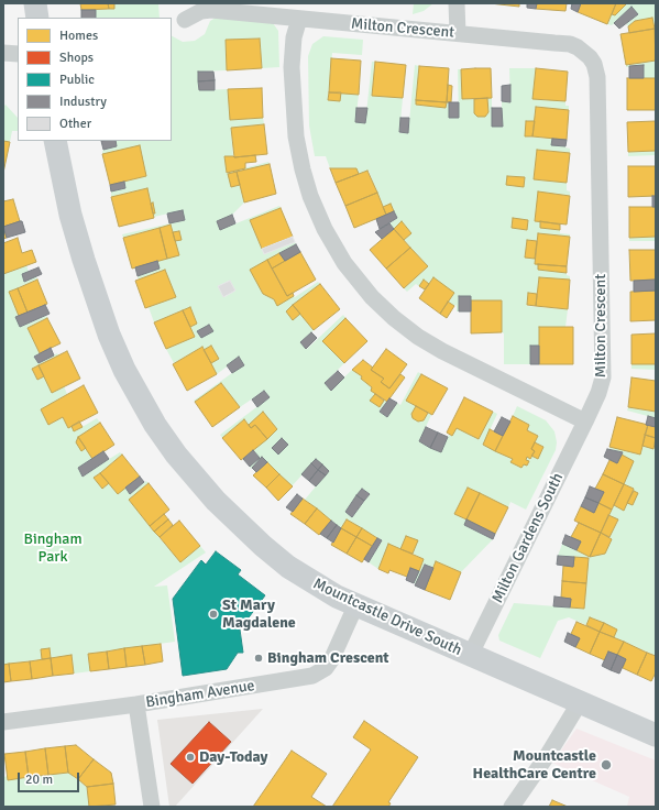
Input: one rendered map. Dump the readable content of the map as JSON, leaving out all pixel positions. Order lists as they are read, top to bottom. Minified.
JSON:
{"streets":{"street":["Milton Crescent","Milton Gardens South","Mountcastle Drive South","Bingham Avenue"]},"crossings":[["Milton Crescent","Milton Gardens South"],["Milton Gardens South","Mountcastle Drive South"],["Mountcastle Drive South","Bingham Avenue"]],"parks":["Bingham Park"],"places":["St Mary Magdalene","Bingham Crescent","Day-Today","Mountcastle HealthCare Centre"],"legend":["Homes","Shops","Public","Industry","Other"],"scale_bar":"20 m"}
